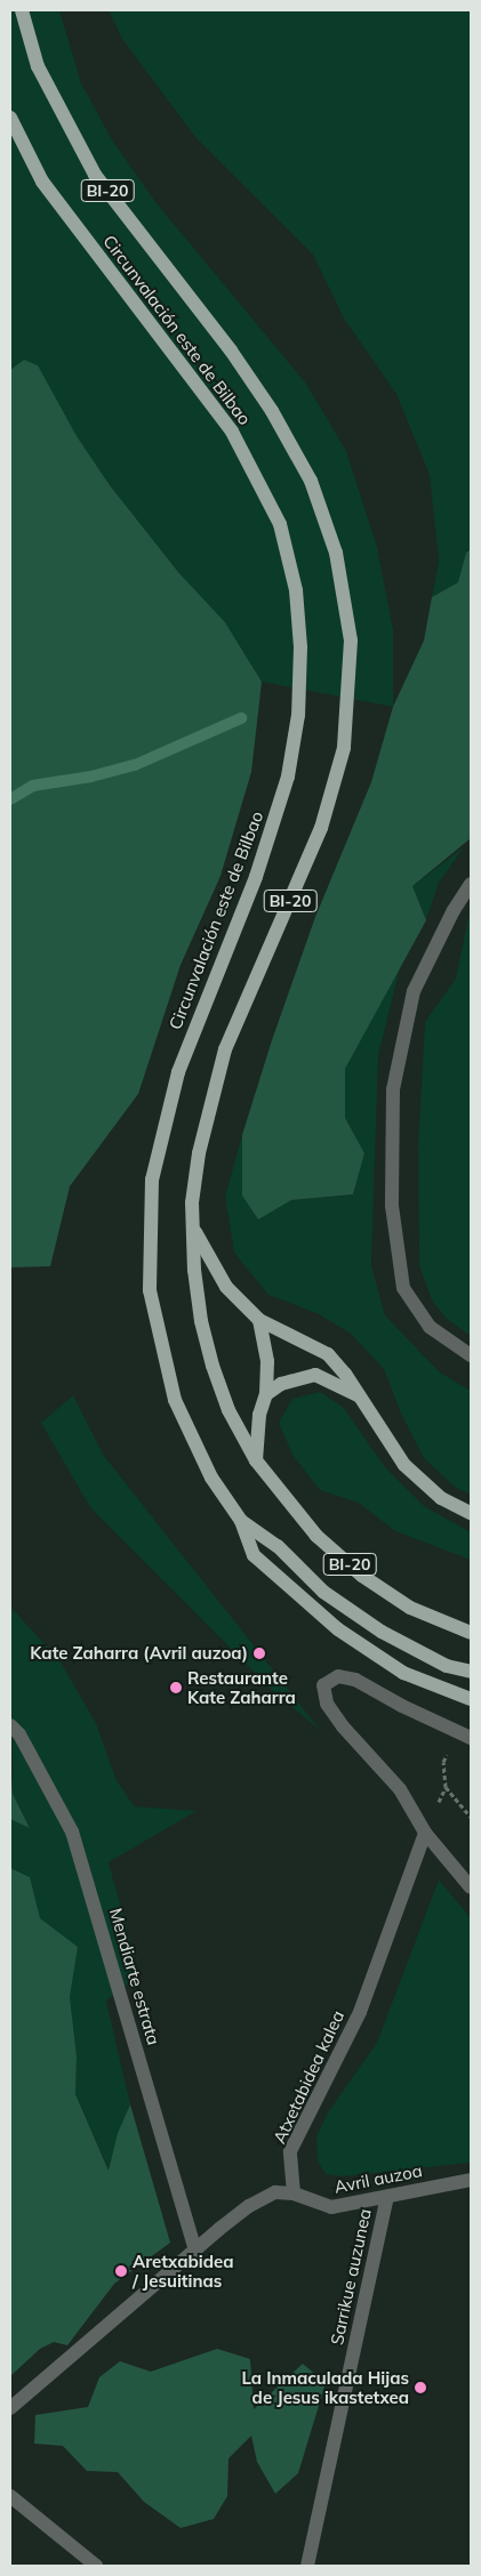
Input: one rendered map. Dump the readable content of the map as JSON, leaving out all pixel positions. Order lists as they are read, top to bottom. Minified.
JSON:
{"streets":{"main road":["BI-20","Circunvalación este de Bilbao"],"street":["Mendiarte estrata","Atxetabidea kalea","Avril auzoa","Sarrikue auzunea"]},"crossings":[["Atxetabidea kalea","Avril auzoa"],["Avril auzoa","Sarrikue auzunea"]],"places":["Kate Zaharra (Avril auzoa)","Restaurante Kate Zaharra","Aretxabidea / Jesuitinas","La Inmaculada Hijas de Jesus ikastetxea"]}
